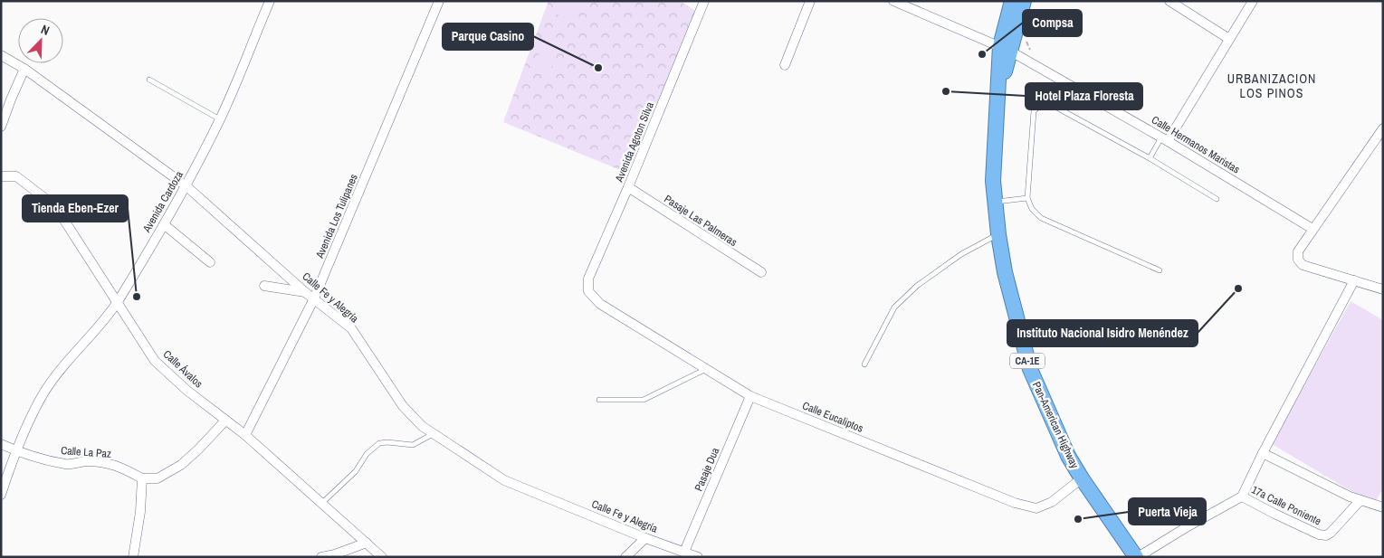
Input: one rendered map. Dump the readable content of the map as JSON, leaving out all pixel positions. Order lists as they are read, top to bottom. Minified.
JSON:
{"streets":{"highway":["CA-1E","Pan-American Highway"],"street":["Avenida Agoton Silva","Calle Hermanos Maristas","Avenida Cardoza","Avenida Los Tulipanes","Pasaje Las Palmeras","Calle Fe y Alegría","Calle Ávalos","Calle Eucaliptos","Calle La Paz","Pasaje Dua","17a Calle Poniente"]},"crossings":[["Avenida Agoton Silva","Pasaje Las Palmeras"],["Avenida Agoton Silva","Calle Eucaliptos"],["Calle Hermanos Maristas","Pan-American Highway"],["Avenida Cardoza","Calle Fe y Alegría"],["Avenida Cardoza","Calle Ávalos"],["Avenida Cardoza","Calle La Paz"],["Avenida Los Tulipanes","Calle Fe y Alegría"],["Avenida Los Tulipanes","Calle Ávalos"],["Calle Fe y Alegría","Pasaje Dua"],["Calle Eucaliptos","Pan-American Highway"],["Calle Eucaliptos","Pasaje Dua"]],"districts":["URBANIZACION LOS PINOS"],"places":["Compsa","Parque Casino","Hotel Plaza Floresta","Instituto Nacional Isidro Menéndez","Tienda Eben-Ezer","Puerta Vieja"],"north":"top right"}
